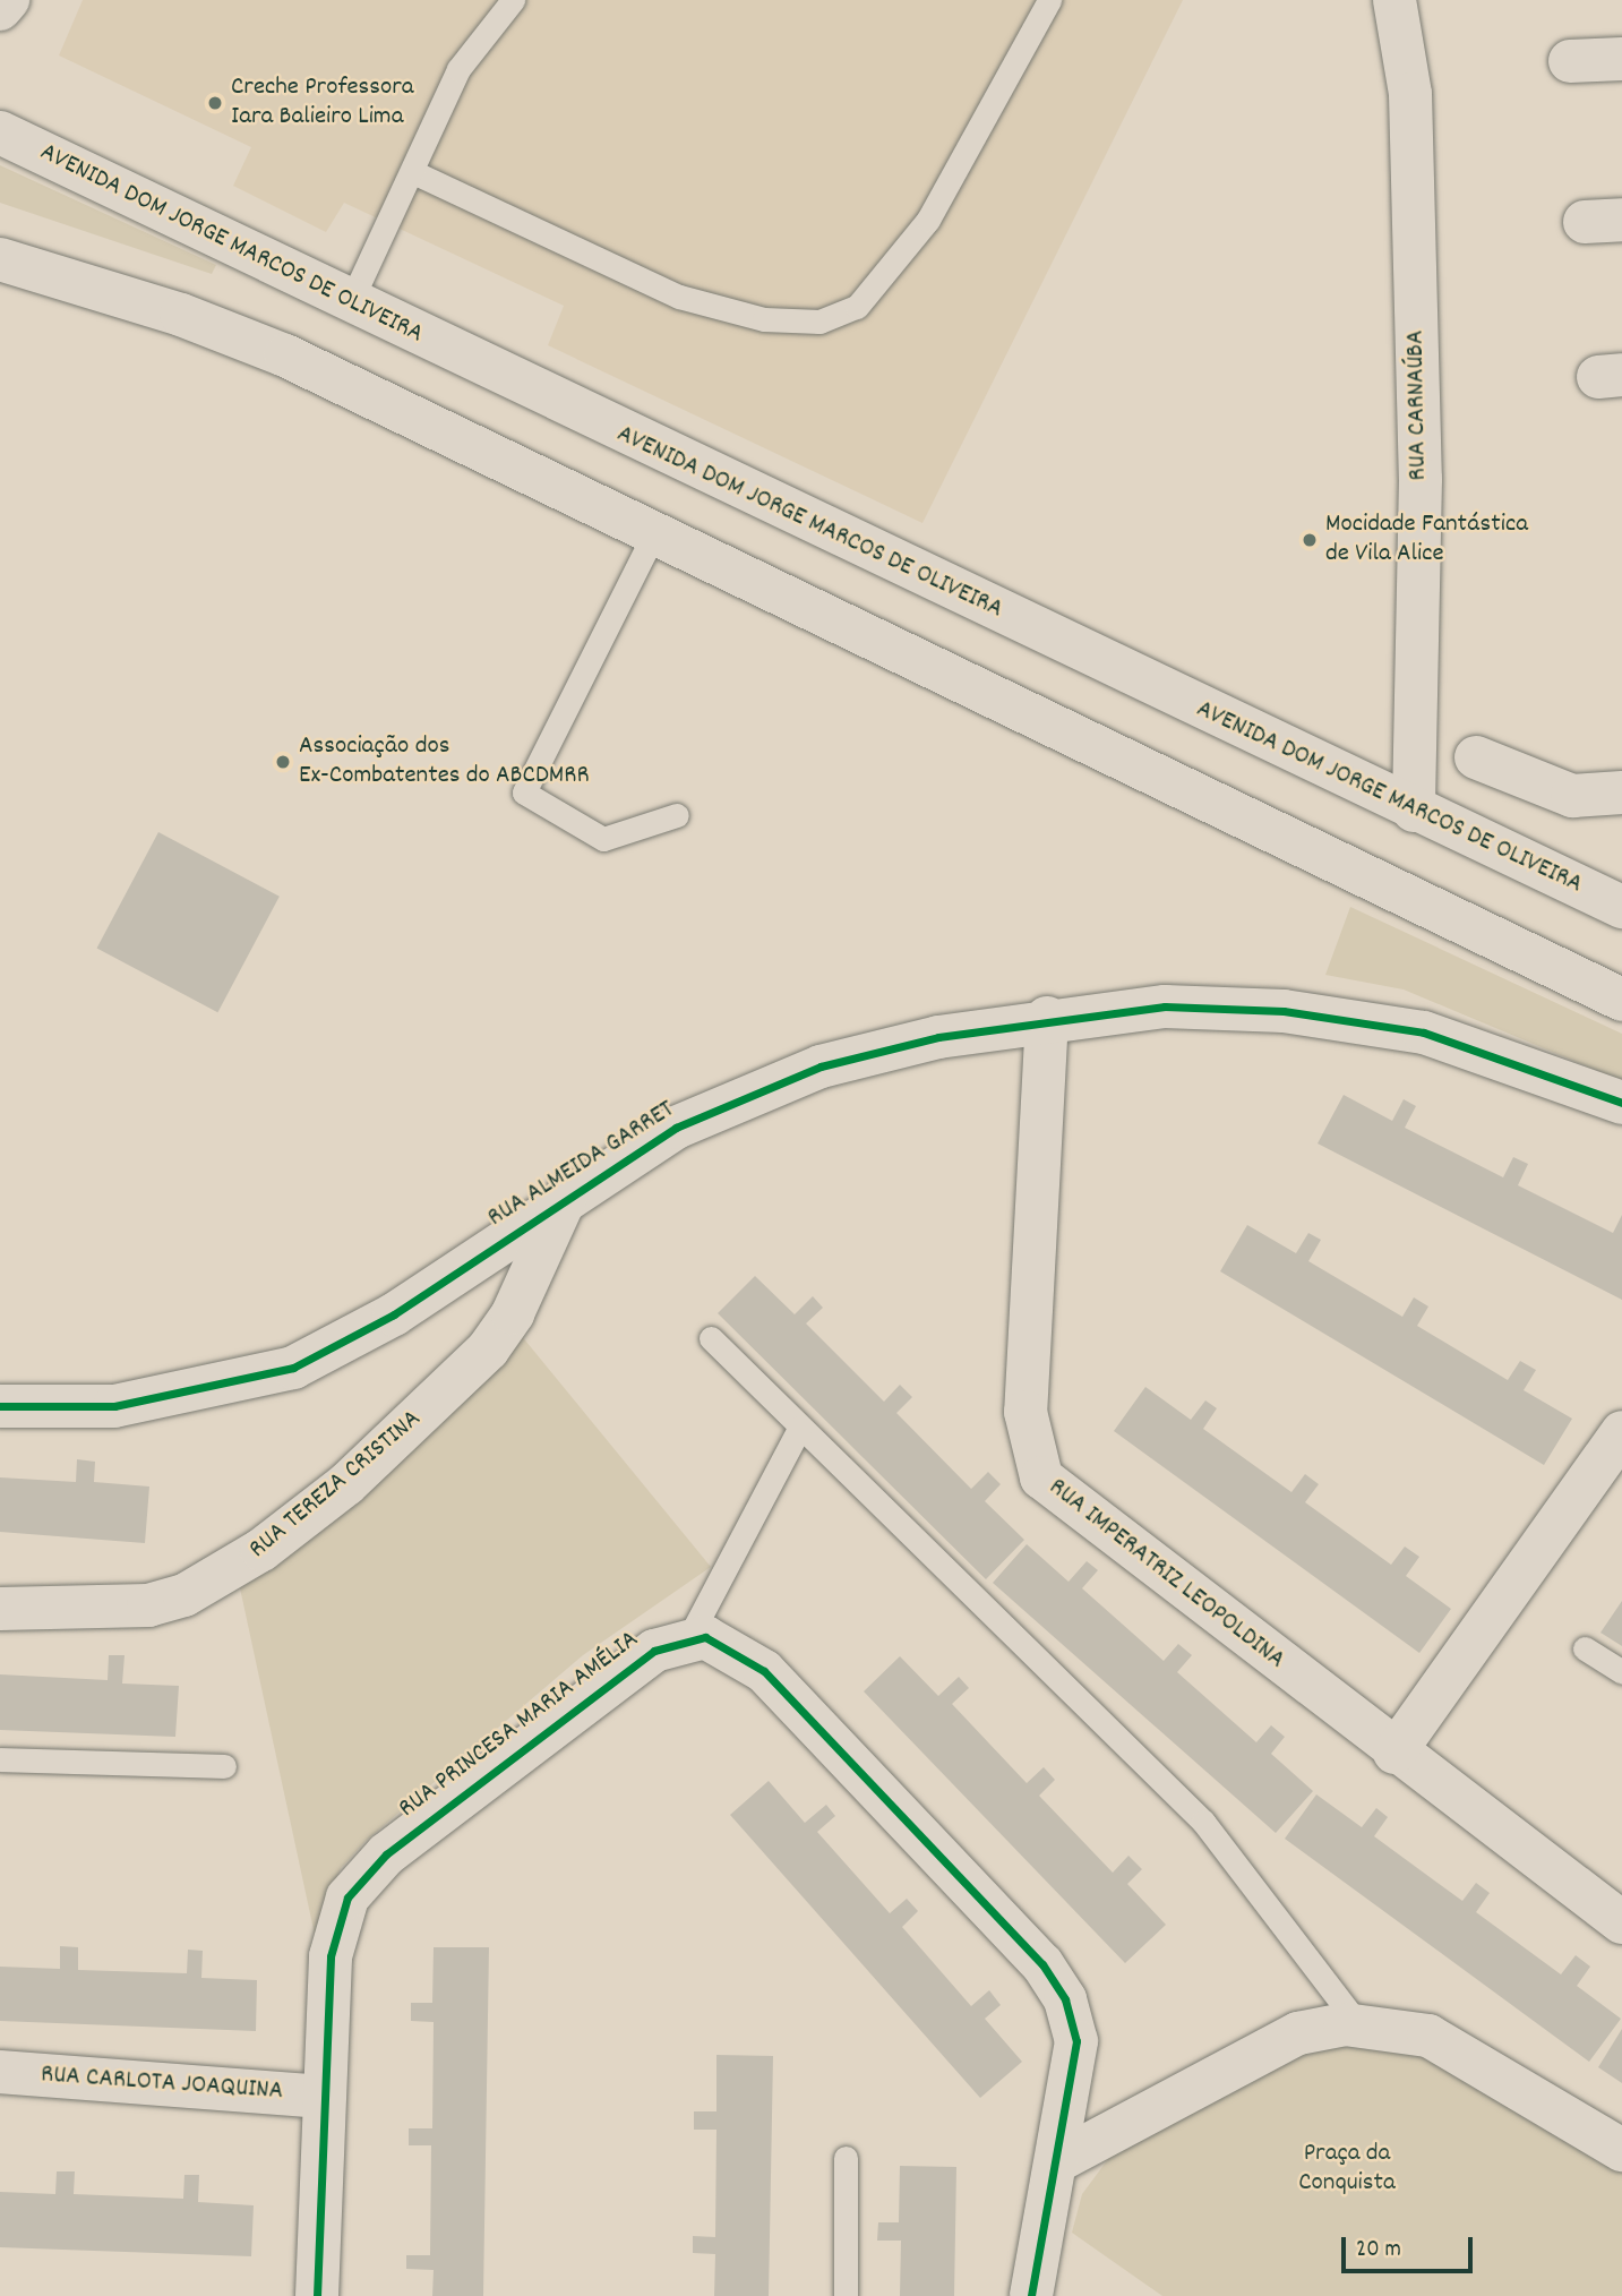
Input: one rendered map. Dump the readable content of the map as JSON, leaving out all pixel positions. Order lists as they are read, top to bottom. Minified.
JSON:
{"streets":{"street":["AVENIDA DOM JORGE MARCOS DE OLIVEIRA","RUA CARNAÚBA","RUA ALMEIDA GARRET","RUA TEREZA CRISTINA","RUA IMPERATRIZ LEOPOLDINA","RUA PRINCESA MARIA AMÉLIA","RUA CARLOTA JOAQUINA"]},"crossings":[["AVENIDA DOM JORGE MARCOS DE OLIVEIRA","RUA CARNAÚBA"],["RUA ALMEIDA GARRET","RUA TEREZA CRISTINA"],["RUA ALMEIDA GARRET","RUA IMPERATRIZ LEOPOLDINA"],["RUA PRINCESA MARIA AMÉLIA","RUA CARLOTA JOAQUINA"]],"parks":["Praça da Conquista"],"places":["Creche Professora Iara Balieiro Lima","Mocidade Fantástica de Vila Alice","Associação dos Ex-Combatentes do ABCDMRR"],"scale_bar":"20 m"}
